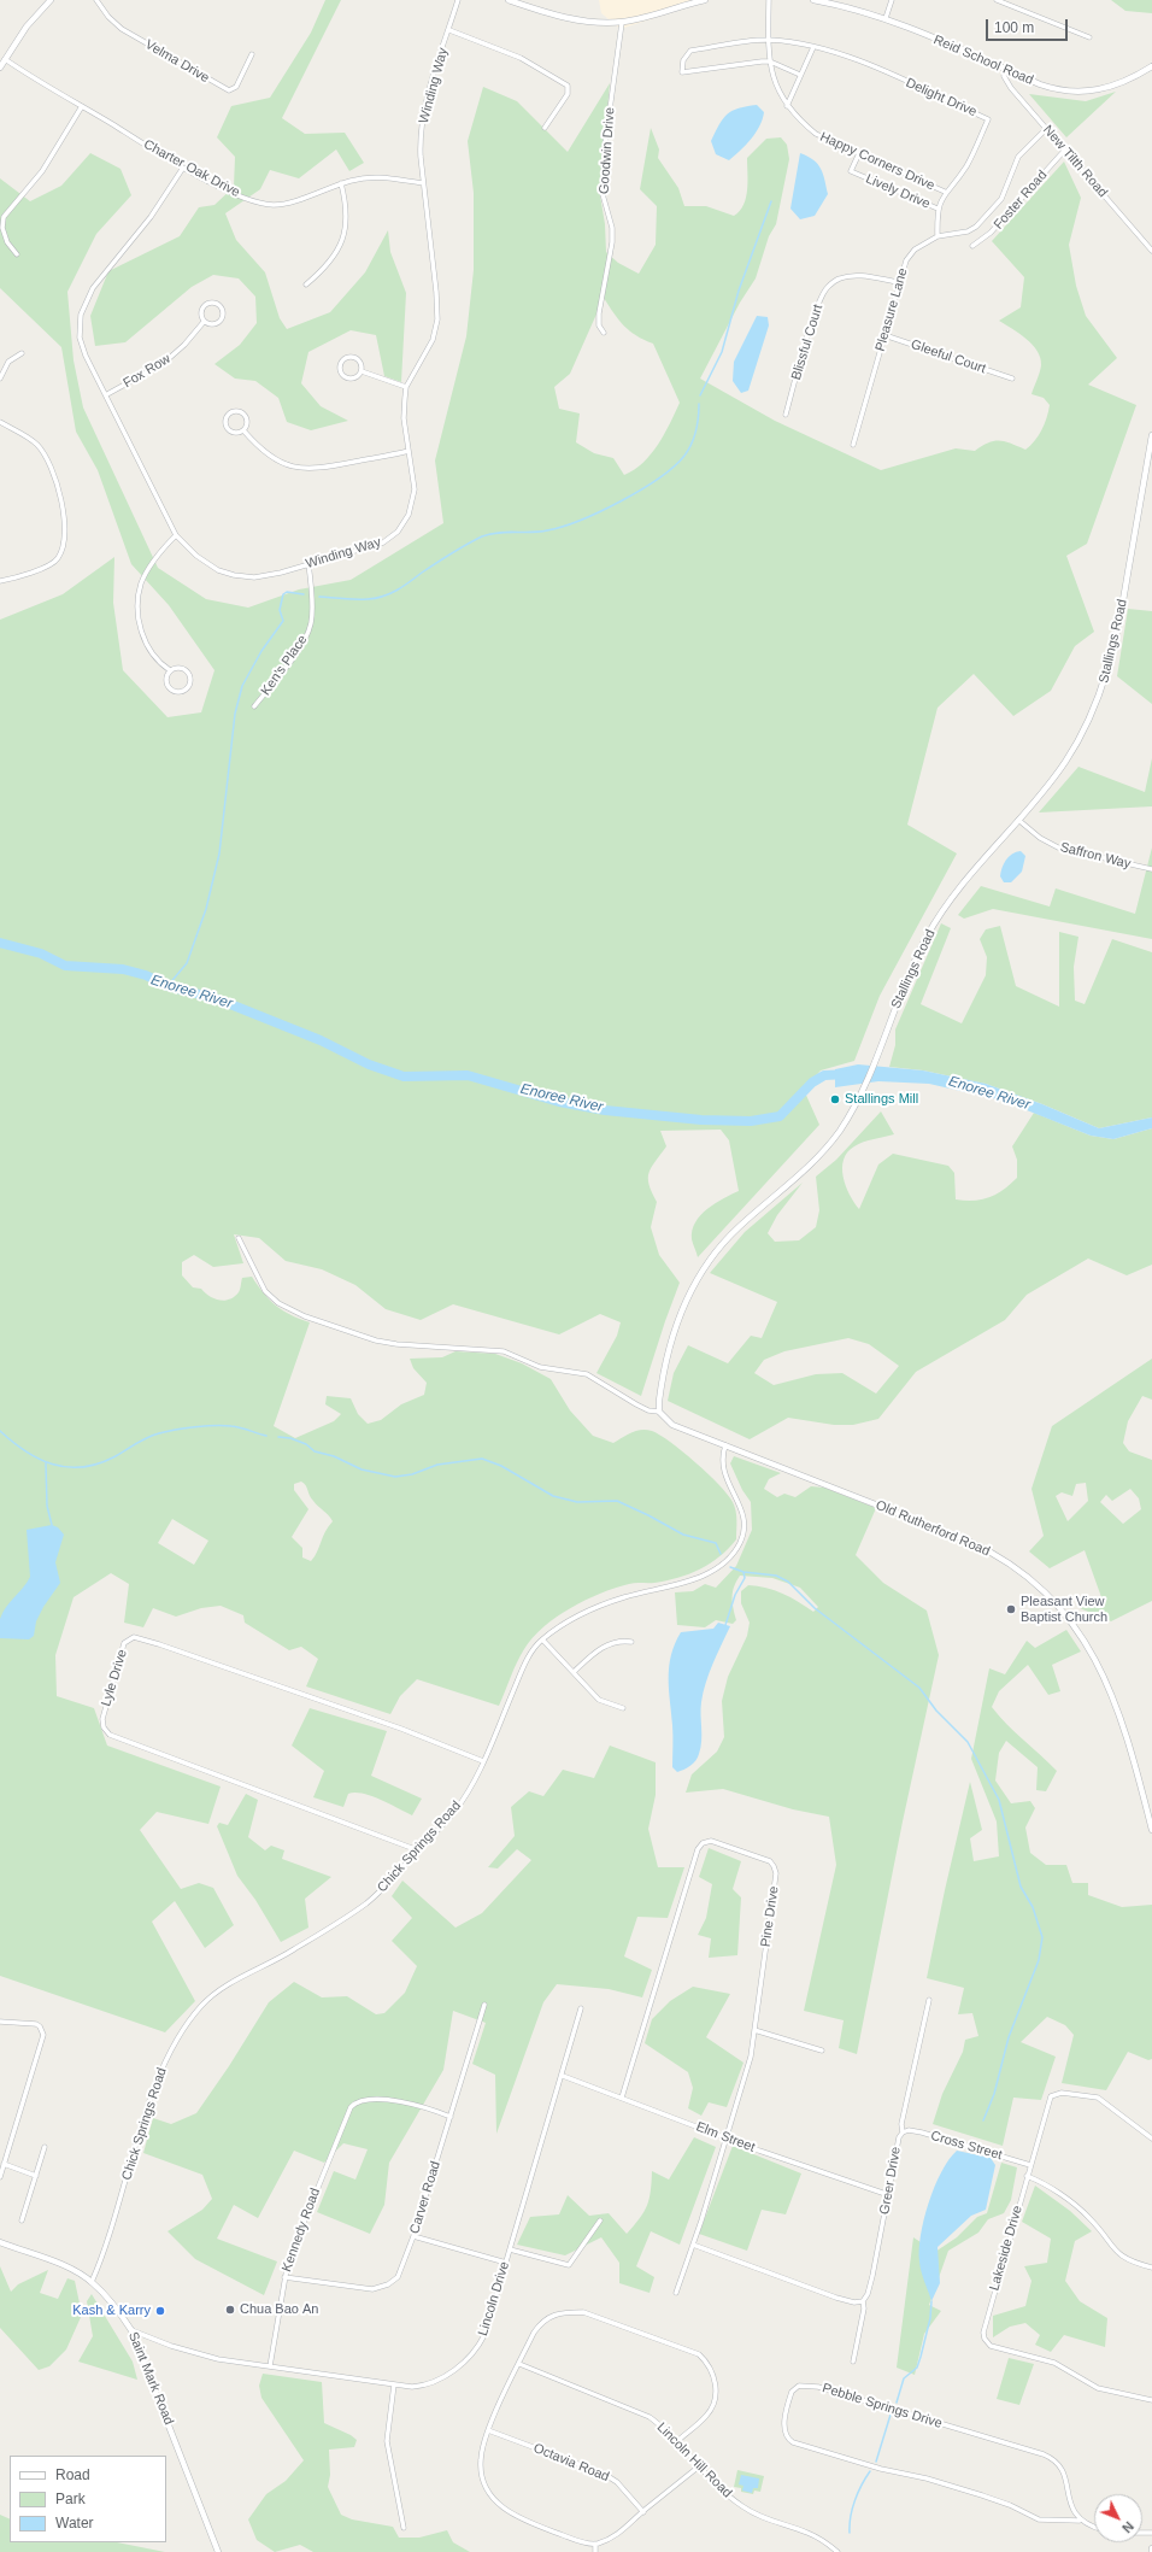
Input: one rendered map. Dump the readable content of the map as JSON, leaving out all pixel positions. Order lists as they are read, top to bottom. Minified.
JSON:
{"streets":{"street":["Reid School Road","Velma Drive","Winding Way","Delight Drive","Goodwin Drive","Happy Corners Drive","New Tilth Road","Charter Oak Drive","Lively Drive","Foster Road","Pleasure Lane","Blissful Court","Gleeful Court","Fox Row","Stallings Road","Ken's Place","Saffron Way","Old Rutherford Road","Lyle Drive","Chick Springs Road","Pine Drive","Elm Street","Cross Street","Greer Drive","Carver Road","Kennedy Road","Lakeside Drive","Lincoln Drive","Saint Mark Road","Pebble Springs Drive","Lincoln Hill Road","Octavia Road"]},"crossings":[["Reid School Road","New Tilth Road"],["Winding Way","Charter Oak Drive"],["Winding Way","Fox Row"],["Winding Way","Ken's Place"],["Delight Drive","Happy Corners Drive"],["Delight Drive","Lively Drive"],["Delight Drive","Pleasure Lane"],["Happy Corners Drive","Lively Drive"],["New Tilth Road","Foster Road"],["New Tilth Road","Pleasure Lane"],["Pleasure Lane","Blissful Court"],["Pleasure Lane","Gleeful Court"],["Stallings Road","Saffron Way"],["Stallings Road","Old Rutherford Road"],["Old Rutherford Road","Chick Springs Road"],["Lyle Drive","Chick Springs Road"],["Chick Springs Road","Saint Mark Road"],["Pine Drive","Elm Street"],["Elm Street","Greer Drive"],["Elm Street","Lincoln Drive"],["Cross Street","Greer Drive"],["Cross Street","Lakeside Drive"],["Carver Road","Kennedy Road"],["Kennedy Road","Lincoln Drive"],["Lincoln Drive","Saint Mark Road"]],"water":["Enoree River"],"places":["Stallings Mill","Pleasant View Baptist Church","Chua Bao An","Kash & Karry"],"legend":["Road","Park","Water"],"scale_bar":"100 m","north":"bottom right"}
